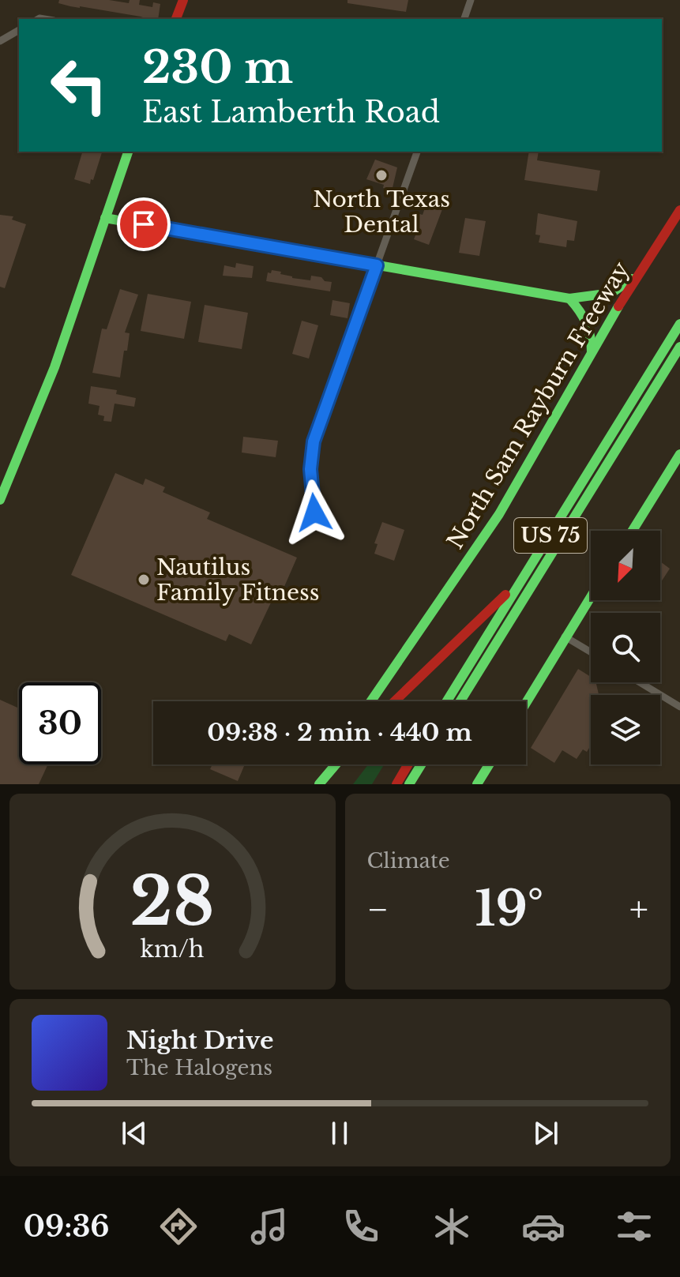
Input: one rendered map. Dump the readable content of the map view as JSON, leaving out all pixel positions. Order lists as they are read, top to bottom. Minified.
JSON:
{"streets":{"main road":["North Sam Rayburn Freeway","US 75"]},"places":["North Texas Dental","Nautilus Family Fitness"],"north":"bottom left","page":{"turn":["230 m","East Lamberth Road"],"limit":"30","trip":"09:38 · 2 min · 440 m","tile":"Climate","heat":["−","19°","+"],"song":["Night Drive","The Halogens"],"tabs":"09:36","gauge":["28","km/h"]}}
